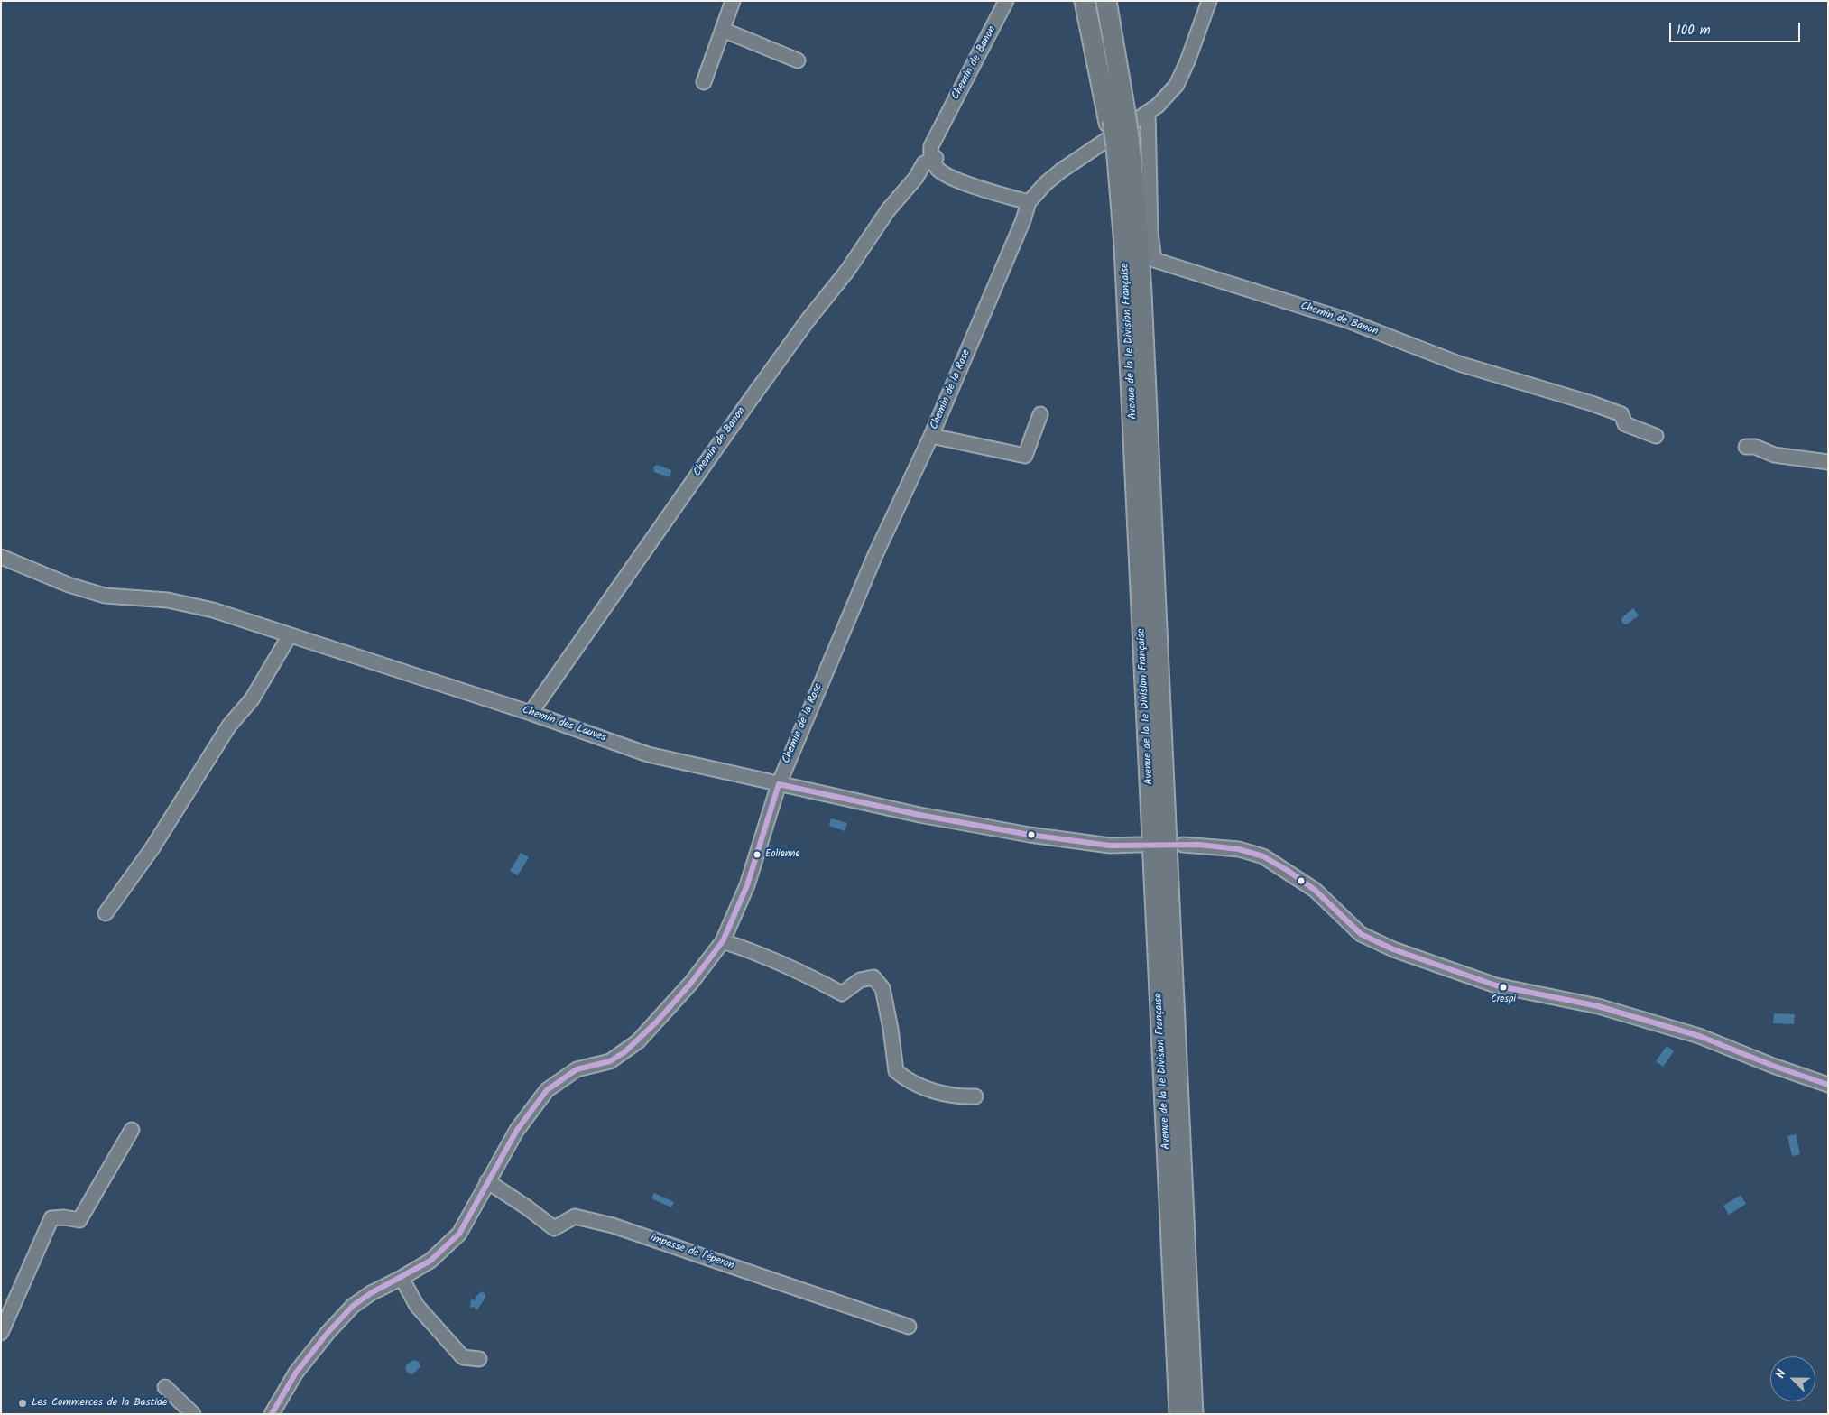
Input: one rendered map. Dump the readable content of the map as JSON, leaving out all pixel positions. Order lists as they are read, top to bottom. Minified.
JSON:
{"streets":{"highway":["Avenue de la 1e Division Française"],"street":["Chemin de Banon","Chemin de la Rose","Chemin des Lauves","impasse de l'éperon"]},"crossings":[["Chemin de Banon","Chemin de la Rose"],["Chemin de Banon","Chemin des Lauves"],["Chemin de la Rose","Chemin des Lauves"],["Chemin de la Rose","impasse de l'éperon"]],"places":["Eolienne","Crespi","Les Commerces de la Bastide"],"scale_bar":"100 m","north":"top left"}
